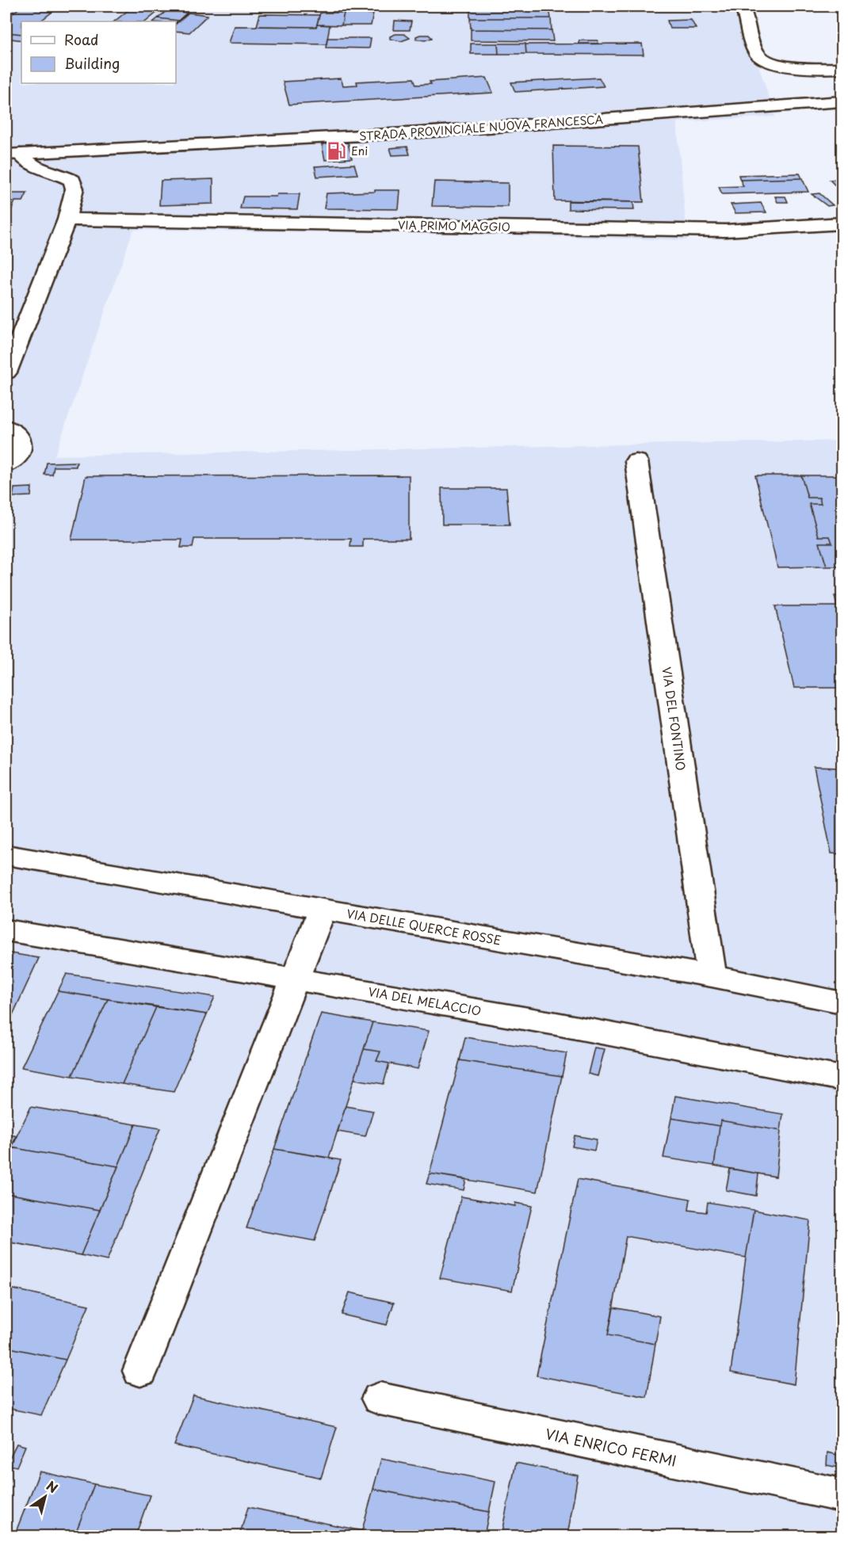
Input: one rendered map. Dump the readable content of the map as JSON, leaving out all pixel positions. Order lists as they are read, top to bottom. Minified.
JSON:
{"streets":{"street":["STRADA PROVINCIALE NUOVA FRANCESCA","VIA PRIMO MAGGIO","VIA DEL FONTINO","VIA DELLE QUERCE ROSSE","VIA DEL MELACCIO","VIA ENRICO FERMI"]},"crossings":[["VIA DEL FONTINO","VIA DELLE QUERCE ROSSE"]],"places":{"fuel station":["Eni"]},"legend":["Road","Building"],"north":"top right"}
